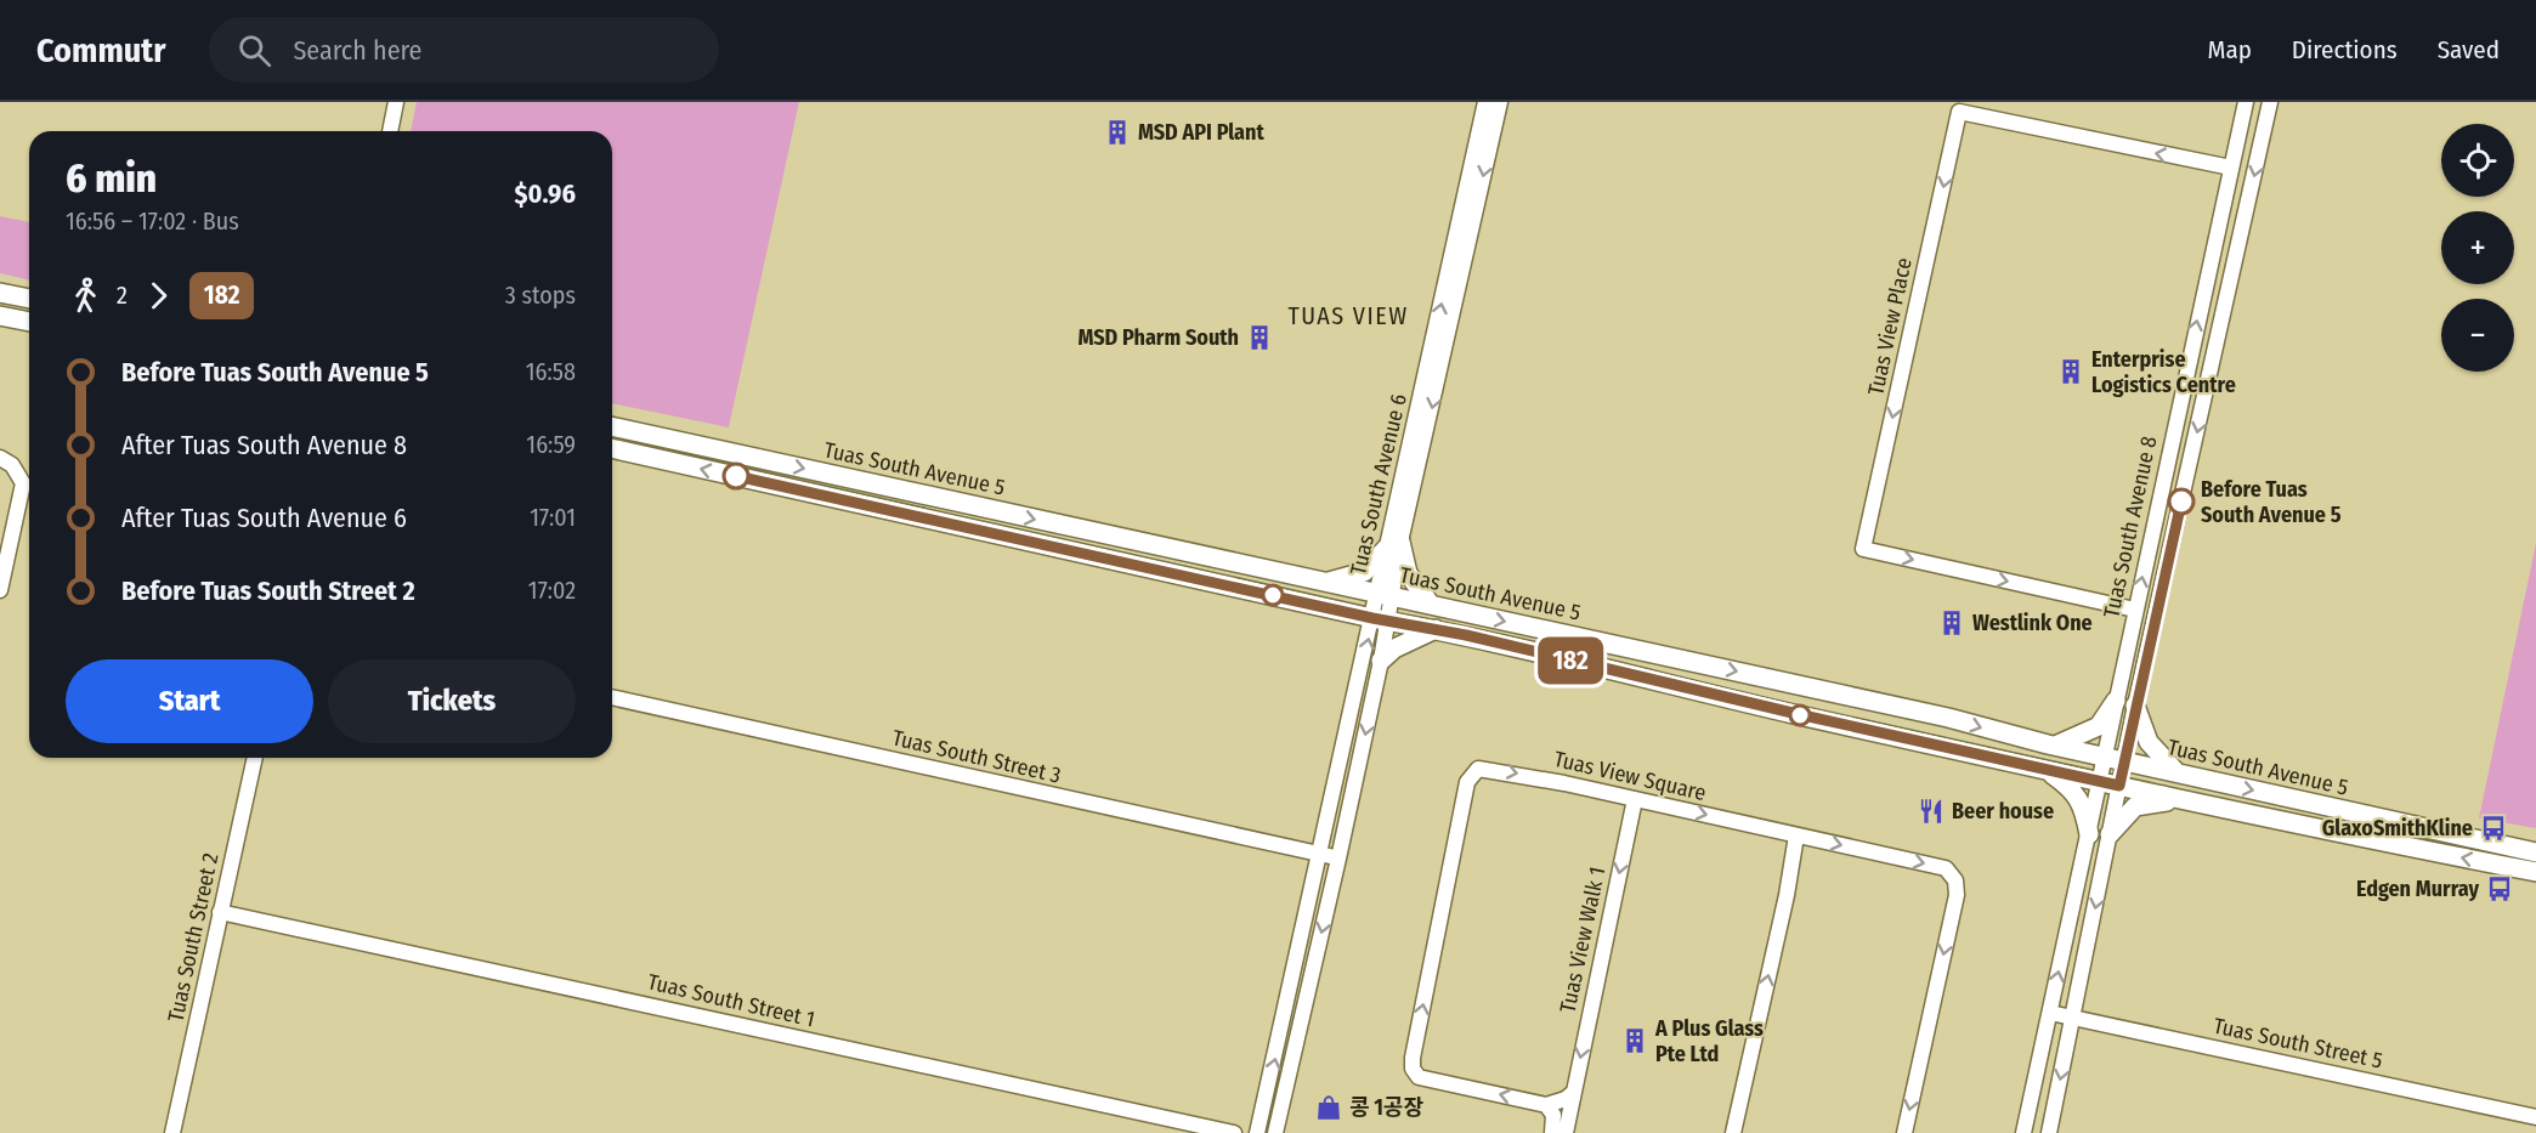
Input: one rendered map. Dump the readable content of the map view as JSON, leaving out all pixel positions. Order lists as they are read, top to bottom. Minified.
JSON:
{"streets":{"main road":["Tuas South Avenue 5"],"street":["Tuas View Place","Tuas South Avenue 6","Tuas South Avenue 8","Tuas South Street 3","Tuas View Square","Tuas South Street 2","Tuas View Walk 1","Tuas South Street 1","Tuas South Street 5"]},"crossings":[["Tuas View Place","Tuas South Avenue 8"],["Tuas South Avenue 5","Tuas South Avenue 6"],["Tuas South Avenue 5","Tuas South Avenue 8"],["Tuas South Avenue 6","Tuas South Street 3"],["Tuas South Avenue 8","Tuas South Street 5"],["Tuas View Square","Tuas View Walk 1"],["Tuas South Street 2","Tuas South Street 1"]],"one_way":["Tuas View Walk 1"],"districts":["TUAS VIEW"],"places":{"building":["MSD API Plant","MSD Pharm South","Enterprise Logistics Centre","Westlink One","A Plus Glass Pte Ltd"],"other":["Before Tuas South Avenue 5"],"restaurant":["Beer house"],"bus stop":["GlaxoSmithKline","Edgen Murray"],"shop":["콩 1공장"]},"lines":["bus line 182"],"page":{"header":"Commutr","search":"Search here","nav":["Map","Directions","Saved"],"on_map":"182","map_buttons":["+","−"],"heading":["6 min","16:56 – 17:02 · Bus","$0.96"],"legs":["2","182","3 stops"],"list":[{"name":"Before Tuas South Avenue 5","value":"16:58"},{"name":"After Tuas South Avenue 8","value":"16:59"},{"name":"After Tuas South Avenue 6","value":"17:01"},{"name":"Before Tuas South Street 2","value":"17:02"}],"buttons":["Start","Tickets"]}}
